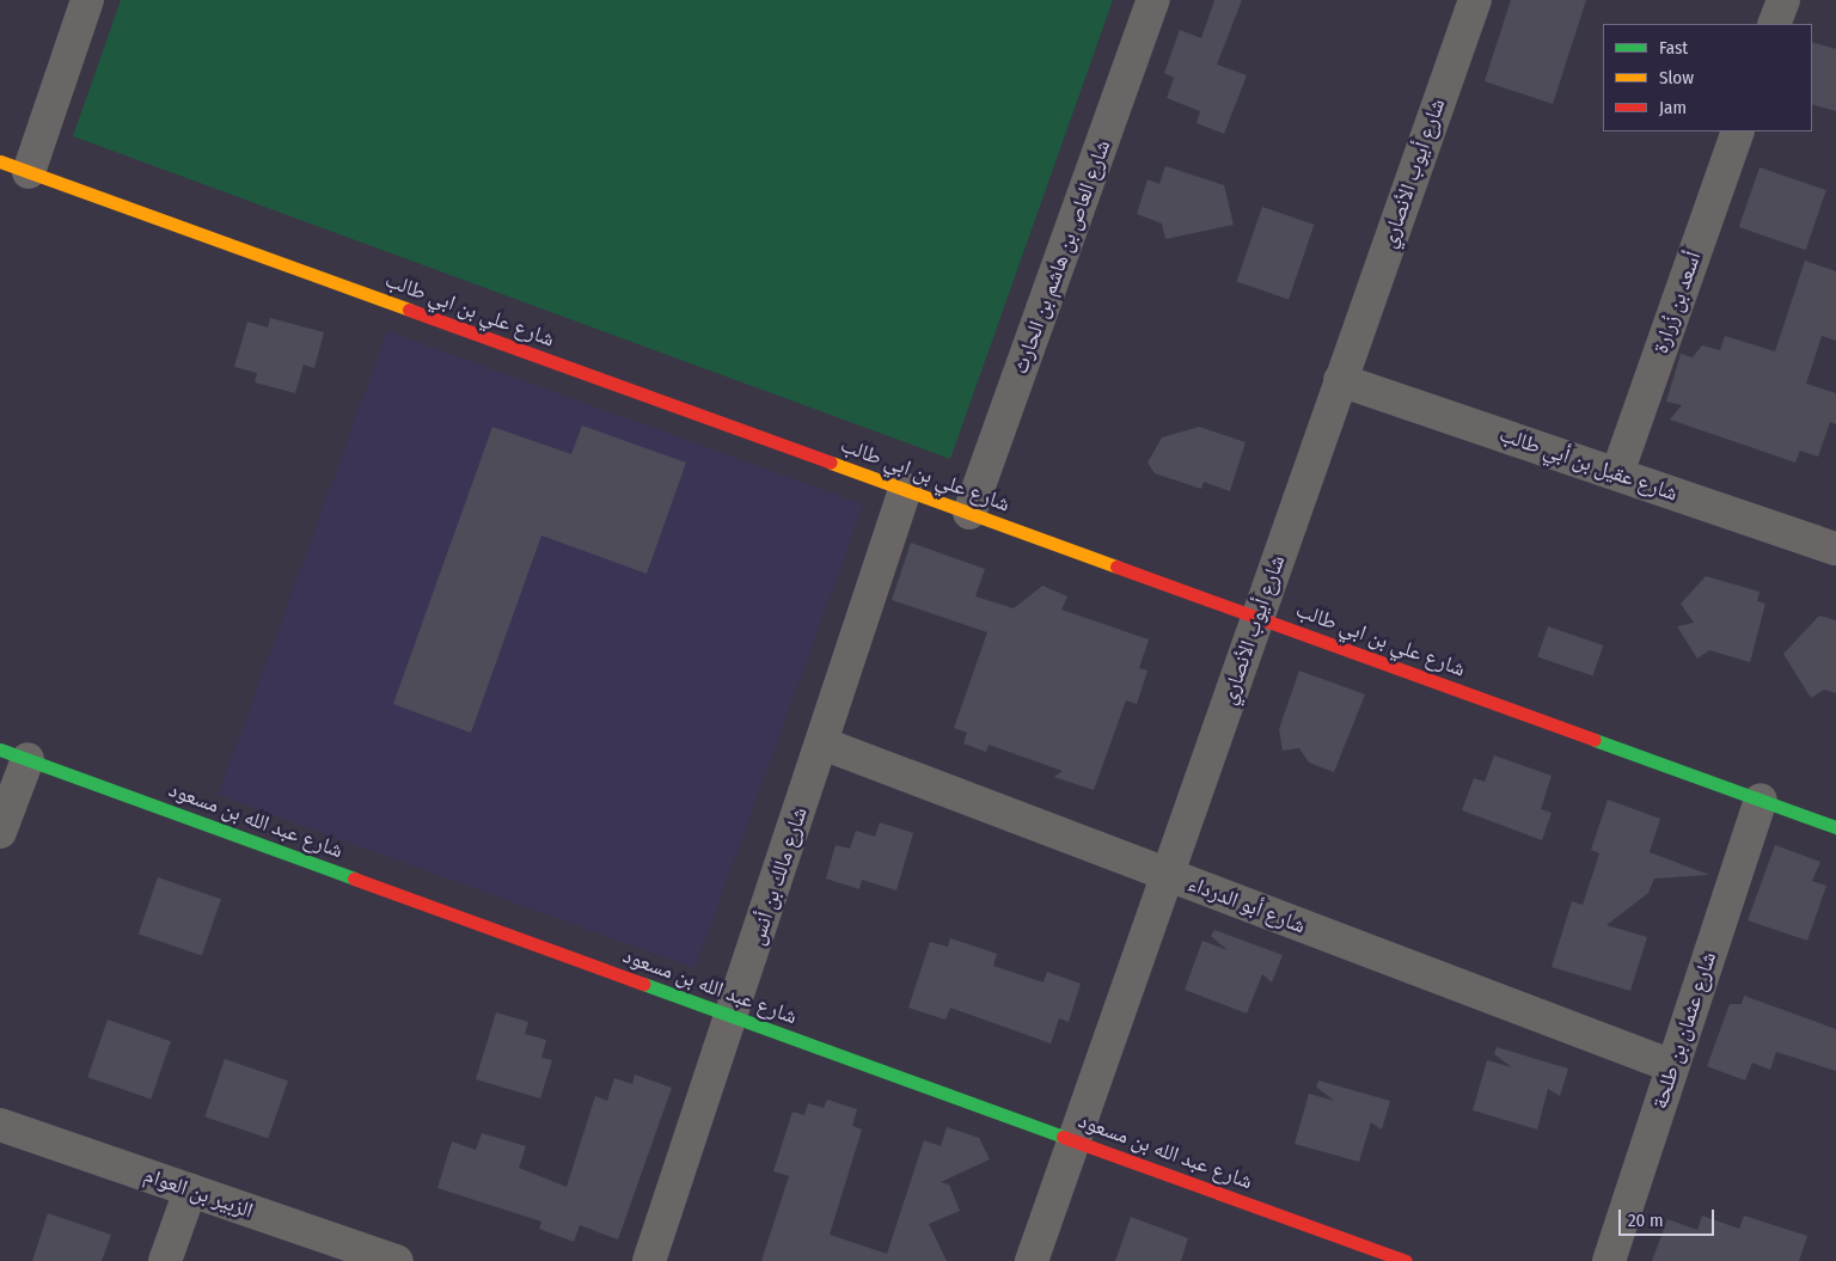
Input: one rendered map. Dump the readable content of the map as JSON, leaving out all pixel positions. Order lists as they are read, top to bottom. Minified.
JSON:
{"streets":{"street":["شارع أيوب الأنصاري","شارع العاص بن هاشم بن الحارث","أسعد بن زُرارة","شارع علي بن ابي طالب","شارع عقيل بن أبي طالب","شارع عبد الله بن مسعود","شارع مالك بن أنس","شارع أبو الدرداء","شارع عثمان بن طلحة","الزبير بن العوام"]},"crossings":[["شارع أيوب الأنصاري","شارع علي بن ابي طالب"],["شارع أيوب الأنصاري","شارع عقيل بن أبي طالب"],["شارع أيوب الأنصاري","شارع عبد الله بن مسعود"],["شارع أيوب الأنصاري","شارع أبو الدرداء"],["شارع العاص بن هاشم بن الحارث","شارع علي بن ابي طالب"],["أسعد بن زُرارة","شارع عقيل بن أبي طالب"],["شارع علي بن ابي طالب","شارع مالك بن أنس"],["شارع علي بن ابي طالب","شارع عثمان بن طلحة"],["شارع عبد الله بن مسعود","شارع مالك بن أنس"],["شارع مالك بن أنس","شارع أبو الدرداء"],["شارع أبو الدرداء","شارع عثمان بن طلحة"]],"legend":["Fast","Slow","Jam"],"scale_bar":"20 m"}
